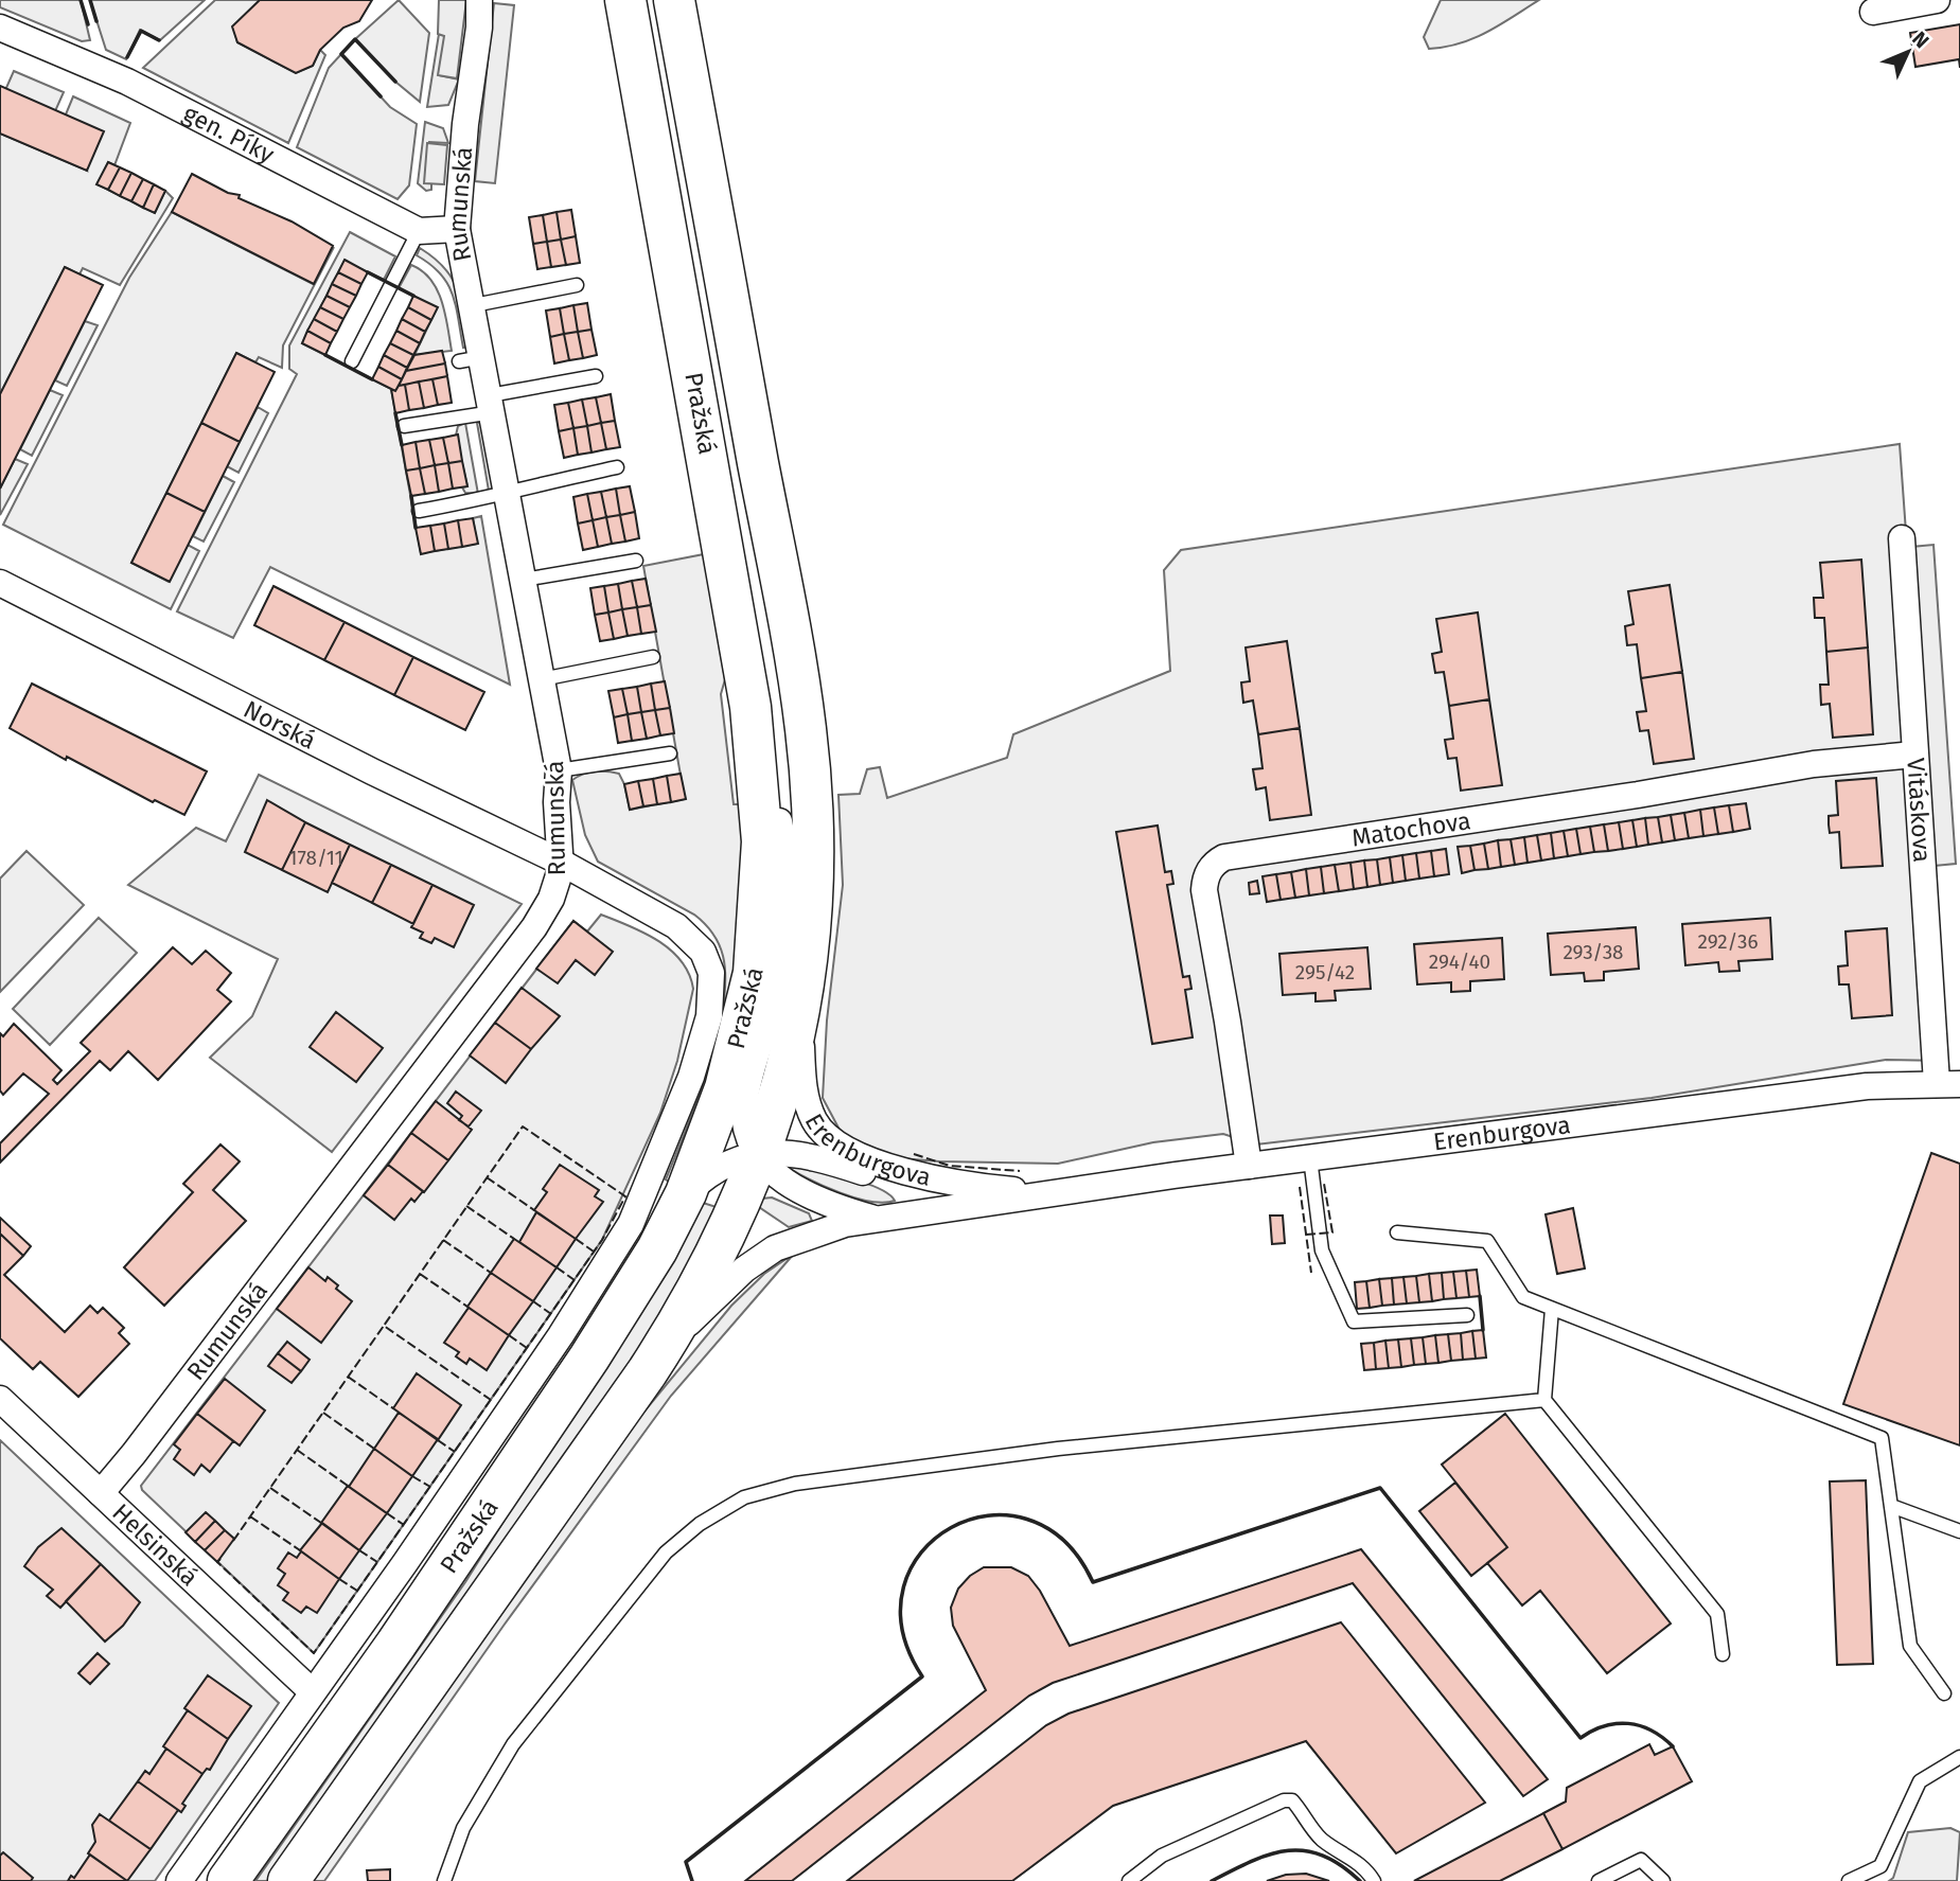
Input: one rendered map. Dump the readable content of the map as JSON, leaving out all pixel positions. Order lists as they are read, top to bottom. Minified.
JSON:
{"streets":{"main road":["Pražská"],"street":["gen. Píky","Rumunská","Norská","Vitáskova","Matochova","Erenburgova","Helsinská"]},"crossings":[["Rumunská","Pražská"],["Rumunská","Norská"],["Rumunská","Helsinská"],["Pražská","Norská"],["Pražská","Erenburgova"],["Pražská","Helsinská"],["Vitáskova","Matochova"],["Vitáskova","Erenburgova"],["Matochova","Erenburgova"]],"house_numbers":["178/11","292/36","293/38","294/40","295/42"],"north":"top right"}
